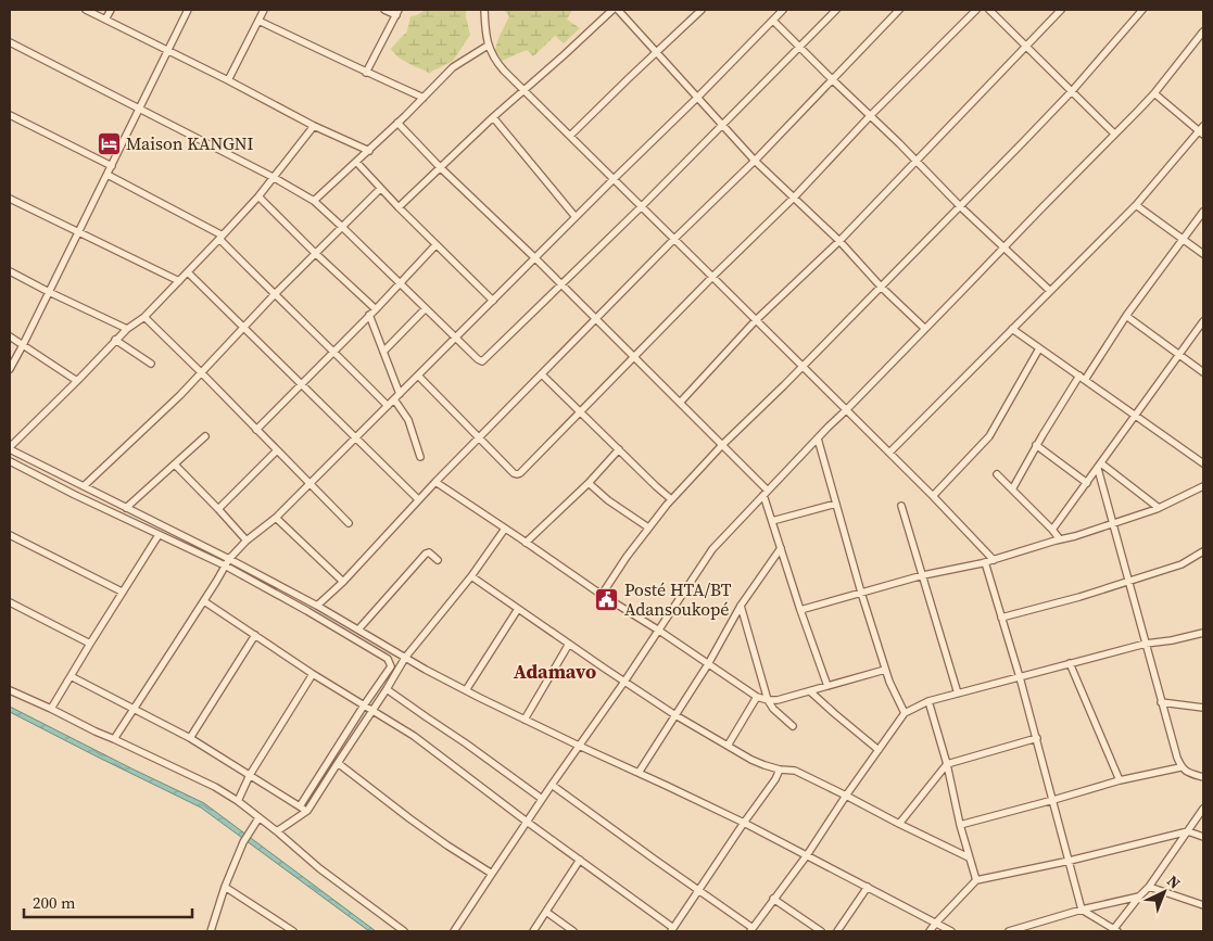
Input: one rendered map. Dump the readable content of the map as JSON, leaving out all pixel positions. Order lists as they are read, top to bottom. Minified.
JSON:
{"districts":["Adamavo"],"places":{"hotel":["Maison KANGNI"],"public building":["Posté HTA/BT Adansoukopé"]},"scale_bar":"200 m","north":"top right"}
